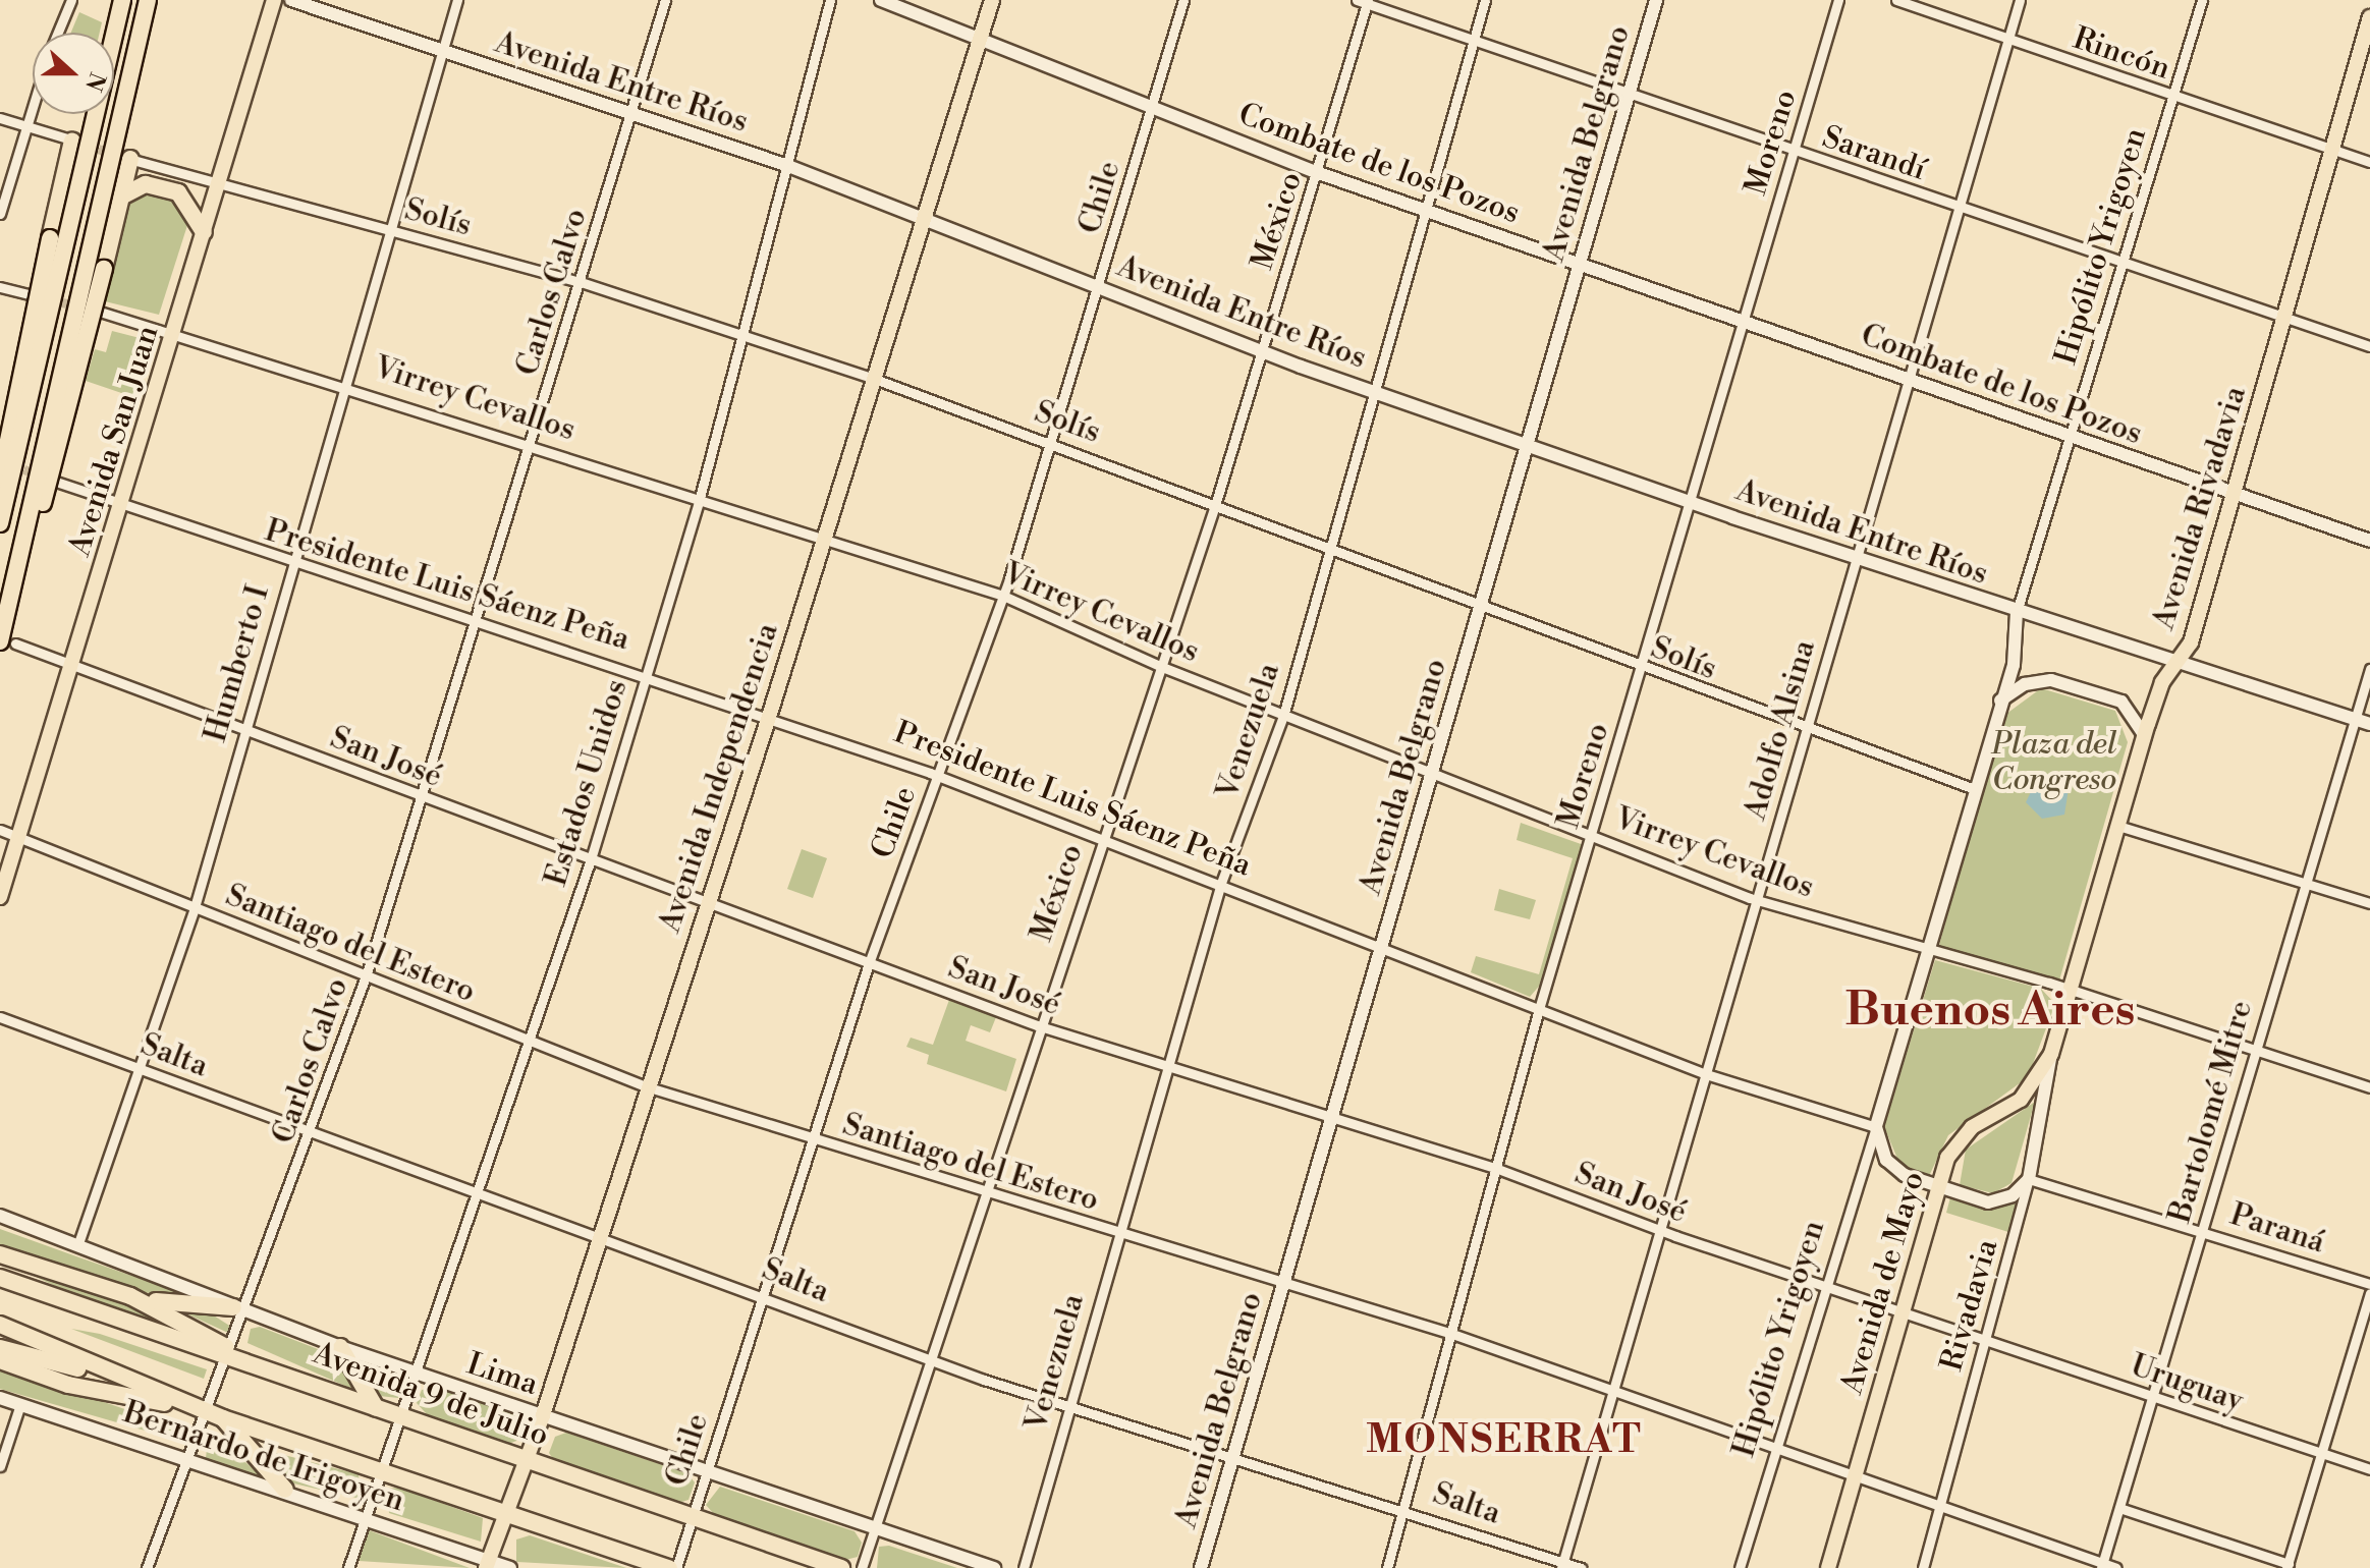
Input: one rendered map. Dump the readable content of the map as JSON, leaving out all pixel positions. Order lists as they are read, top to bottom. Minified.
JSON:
{"streets":{"highway":["Avenida 9 de Julio"],"main road":["Avenida San Juan","Avenida Rivadavia","Avenida Independencia","Avenida de Mayo"],"street":["Rincón","Avenida Entre Ríos","Moreno","Avenida Belgrano","Sarandí","Combate de los Pozos","Chile","Solís","México","Hipólito Yrigoyen","Carlos Calvo","Virrey Cevallos","Presidente Luis Sáenz Peña","Humberto I","Adolfo Alsina","Venezuela","San José","Estados Unidos","Santiago del Estero","Salta","Bartolomé Mitre","Paraná","Rivadavia","Lima","Uruguay","Bernardo de Irigoyen"]},"crossings":[["Rincón","Hipólito Yrigoyen"],["Rincón","Avenida Rivadavia"],["Rincón","Adolfo Alsina"],["Avenida Entre Ríos","Moreno"],["Avenida Entre Ríos","Avenida Belgrano"],["Avenida Entre Ríos","Chile"],["Avenida Entre Ríos","México"],["Avenida Entre Ríos","Hipólito Yrigoyen"],["Avenida Entre Ríos","Carlos Calvo"],["Avenida Entre Ríos","Avenida Rivadavia"],["Avenida Entre Ríos","Humberto I"],["Avenida Entre Ríos","Adolfo Alsina"],["Avenida Entre Ríos","Venezuela"],["Avenida Entre Ríos","Avenida Independencia"],["Avenida Entre Ríos","Estados Unidos"],["Avenida Entre Ríos","Bartolomé Mitre"],["Moreno","Sarandí"],["Moreno","Combate de los Pozos"],["Moreno","Solís"],["Moreno","Virrey Cevallos"],["Moreno","Presidente Luis Sáenz Peña"],["Moreno","San José"],["Moreno","Santiago del Estero"],["Moreno","Salta"],["Avenida Belgrano","Sarandí"],["Avenida Belgrano","Combate de los Pozos"],["Avenida Belgrano","Solís"],["Avenida Belgrano","Virrey Cevallos"],["Avenida Belgrano","Presidente Luis Sáenz Peña"],["Avenida Belgrano","San José"],["Avenida Belgrano","Santiago del Estero"],["Avenida Belgrano","Salta"],["Sarandí","México"],["Sarandí","Hipólito Yrigoyen"],["Sarandí","Avenida Rivadavia"],["Sarandí","Adolfo Alsina"],["Sarandí","Venezuela"],["Combate de los Pozos","Chile"],["Combate de los Pozos","México"],["Combate de los Pozos","Hipólito Yrigoyen"],["Combate de los Pozos","Avenida Rivadavia"],["Combate de los Pozos","Adolfo Alsina"],["Combate de los Pozos","Venezuela"],["Combate de los Pozos","Avenida Independencia"],["Chile","Solís"],["Chile","Virrey Cevallos"],["Chile","Presidente Luis Sáenz Peña"],["Chile","San José"],["Chile","Santiago del Estero"],["Chile","Salta"],["Chile","Lima"],["Chile","Avenida 9 de Julio"],["Solís","México"],["Solís","Hipólito Yrigoyen"],["Solís","Carlos Calvo"],["Solís","Avenida San Juan"],["Solís","Humberto I"],["Solís","Adolfo Alsina"],["Solís","Venezuela"],["Solís","Avenida Independencia"],["Solís","Estados Unidos"],["México","Virrey Cevallos"],["México","Presidente Luis Sáenz Peña"],["México","San José"],["México","Santiago del Estero"],["México","Salta"],["México","Lima"],["Hipólito Yrigoyen","Virrey Cevallos"],["Hipólito Yrigoyen","Presidente Luis Sáenz Peña"],["Hipólito Yrigoyen","San José"],["Hipólito Yrigoyen","Santiago del Estero"],["Carlos Calvo","Virrey Cevallos"],["Carlos Calvo","Presidente Luis Sáenz Peña"],["Carlos Calvo","San José"],["Carlos Calvo","Santiago del Estero"],["Carlos Calvo","Salta"],["Carlos Calvo","Lima"],["Carlos Calvo","Avenida 9 de Julio"],["Carlos Calvo","Bernardo de Irigoyen"],["Virrey Cevallos","Avenida San Juan"],["Virrey Cevallos","Avenida Rivadavia"],["Virrey Cevallos","Humberto I"],["Virrey Cevallos","Adolfo Alsina"],["Virrey Cevallos","Venezuela"],["Virrey Cevallos","Avenida Independencia"],["Virrey Cevallos","Estados Unidos"],["Virrey Cevallos","Bartolomé Mitre"],["Avenida San Juan","Presidente Luis Sáenz Peña"],["Avenida San Juan","San José"],["Avenida San Juan","Santiago del Estero"],["Avenida Rivadavia","Avenida de Mayo"],["Avenida Rivadavia","Rivadavia"],["Presidente Luis Sáenz Peña","Humberto I"],["Presidente Luis Sáenz Peña","Adolfo Alsina"],["Presidente Luis Sáenz Peña","Venezuela"],["Presidente Luis Sáenz Peña","Avenida Independencia"],["Presidente Luis Sáenz Peña","Estados Unidos"],["Humberto I","San José"],["Humberto I","Santiago del Estero"],["Humberto I","Salta"],["Humberto I","Lima"],["Adolfo Alsina","San José"],["Adolfo Alsina","Santiago del Estero"],["Adolfo Alsina","Salta"],["Venezuela","San José"],["Venezuela","Santiago del Estero"],["Venezuela","Salta"],["San José","Avenida Independencia"],["San José","Estados Unidos"],["San José","Avenida de Mayo"],["San José","Rivadavia"],["San José","Uruguay"],["Avenida Independencia","Santiago del Estero"],["Avenida Independencia","Salta"],["Avenida Independencia","Lima"],["Avenida Independencia","Avenida 9 de Julio"],["Avenida Independencia","Bernardo de Irigoyen"],["Estados Unidos","Santiago del Estero"],["Estados Unidos","Salta"],["Estados Unidos","Lima"],["Estados Unidos","Avenida 9 de Julio"],["Estados Unidos","Bernardo de Irigoyen"],["Santiago del Estero","Bartolomé Mitre"],["Santiago del Estero","Avenida de Mayo"],["Santiago del Estero","Rivadavia"],["Bartolomé Mitre","Paraná"],["Bartolomé Mitre","Uruguay"],["Paraná","Rivadavia"],["Avenida de Mayo","Rivadavia"],["Rivadavia","Uruguay"]],"districts":["Buenos Aires","MONSERRAT"],"parks":["Plaza del Congreso"],"north":"right"}
